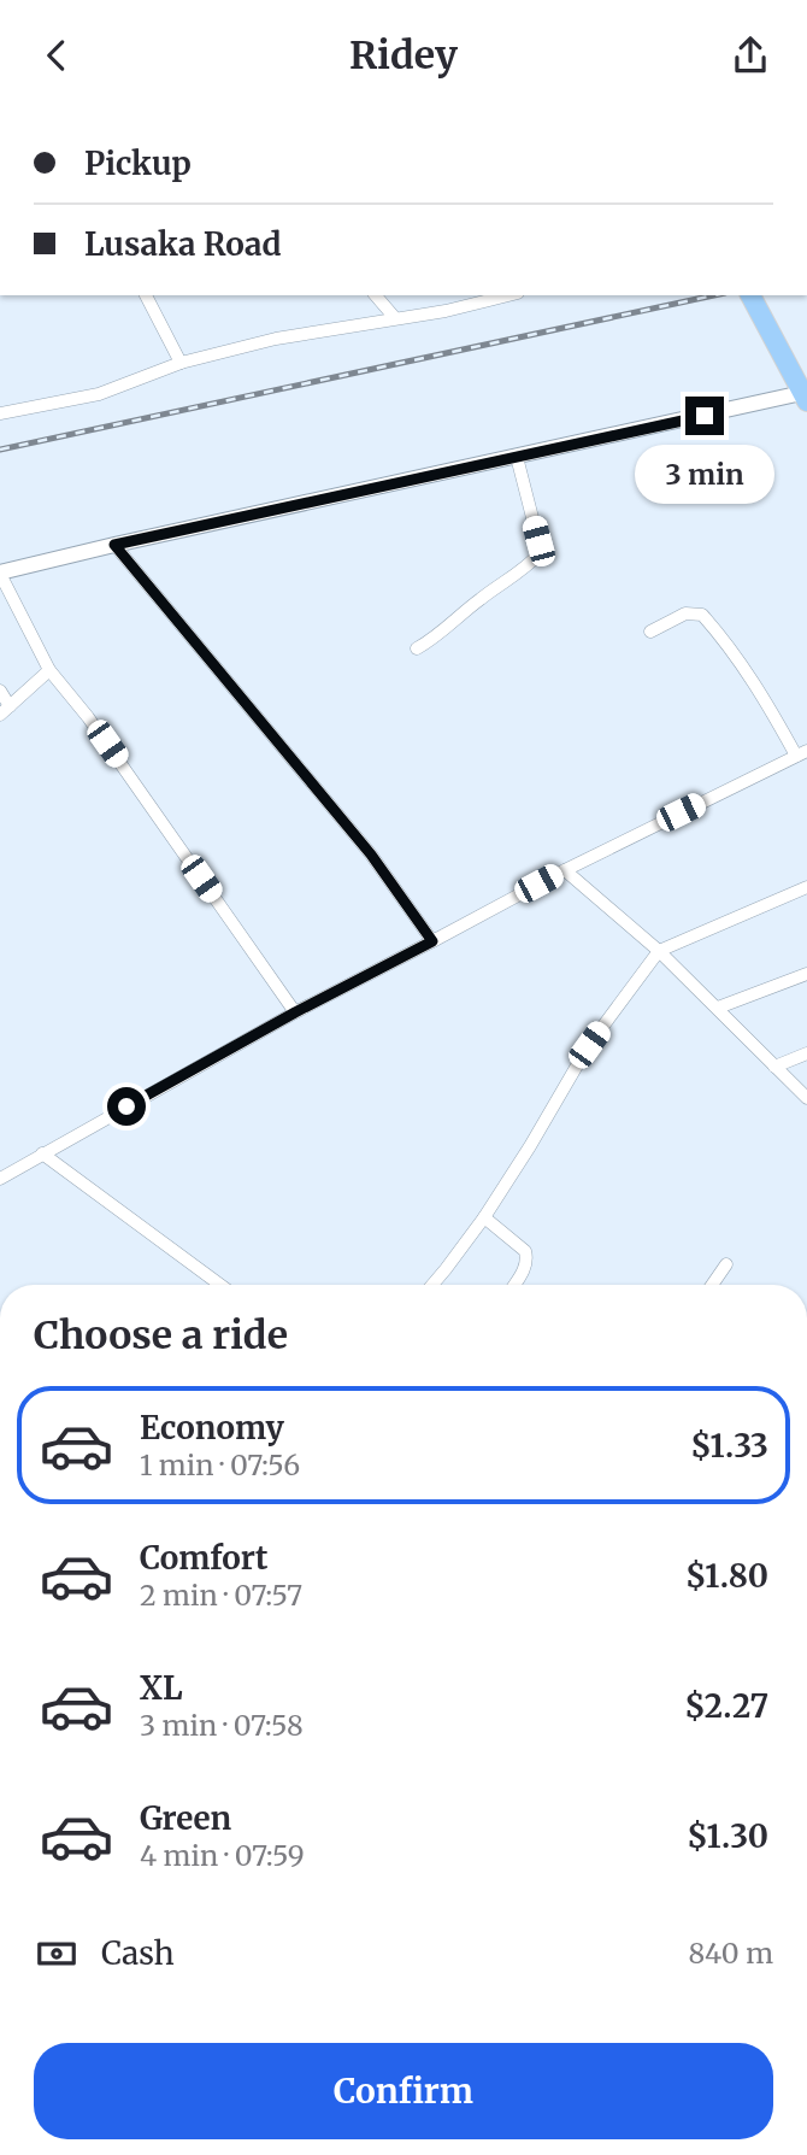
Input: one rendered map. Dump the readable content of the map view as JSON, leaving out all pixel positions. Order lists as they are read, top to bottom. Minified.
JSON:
{"page":{"header":"Ridey","banner":["Pickup","Lusaka Road"],"bubble":"3 min","heading":"Choose a ride","list":[{"name":"Economy","note":"1 min · 07:56","value":"$1.33"},{"name":"Comfort","note":"2 min · 07:57","value":"$1.80"},{"name":"XL","note":"3 min · 07:58","value":"$2.27"},{"name":"Green","note":"4 min · 07:59","value":"$1.30"}],"pay":["Cash","840 m"],"buttons":"Confirm"}}
